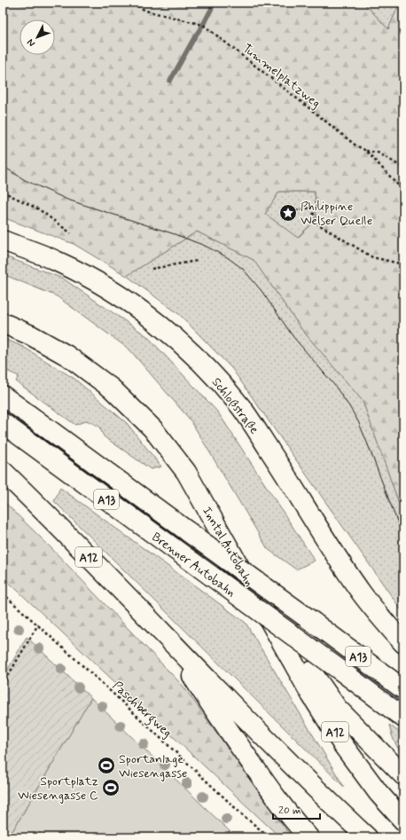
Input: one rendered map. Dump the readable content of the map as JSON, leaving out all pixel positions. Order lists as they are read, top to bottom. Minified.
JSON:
{"streets":{"main road":["Schloßstraße","A13","Inntal Autobahn","A12","Brenner Autobahn"],"path":["Tummelplatzweg","Paschbergweg"]},"places":{"place":["Philippine Welser Quelle"],"sports":["Sportanlage Wiesengasse","Sportplatz Wiesengasse C"]},"scale_bar":"20 m","north":"bottom left"}
